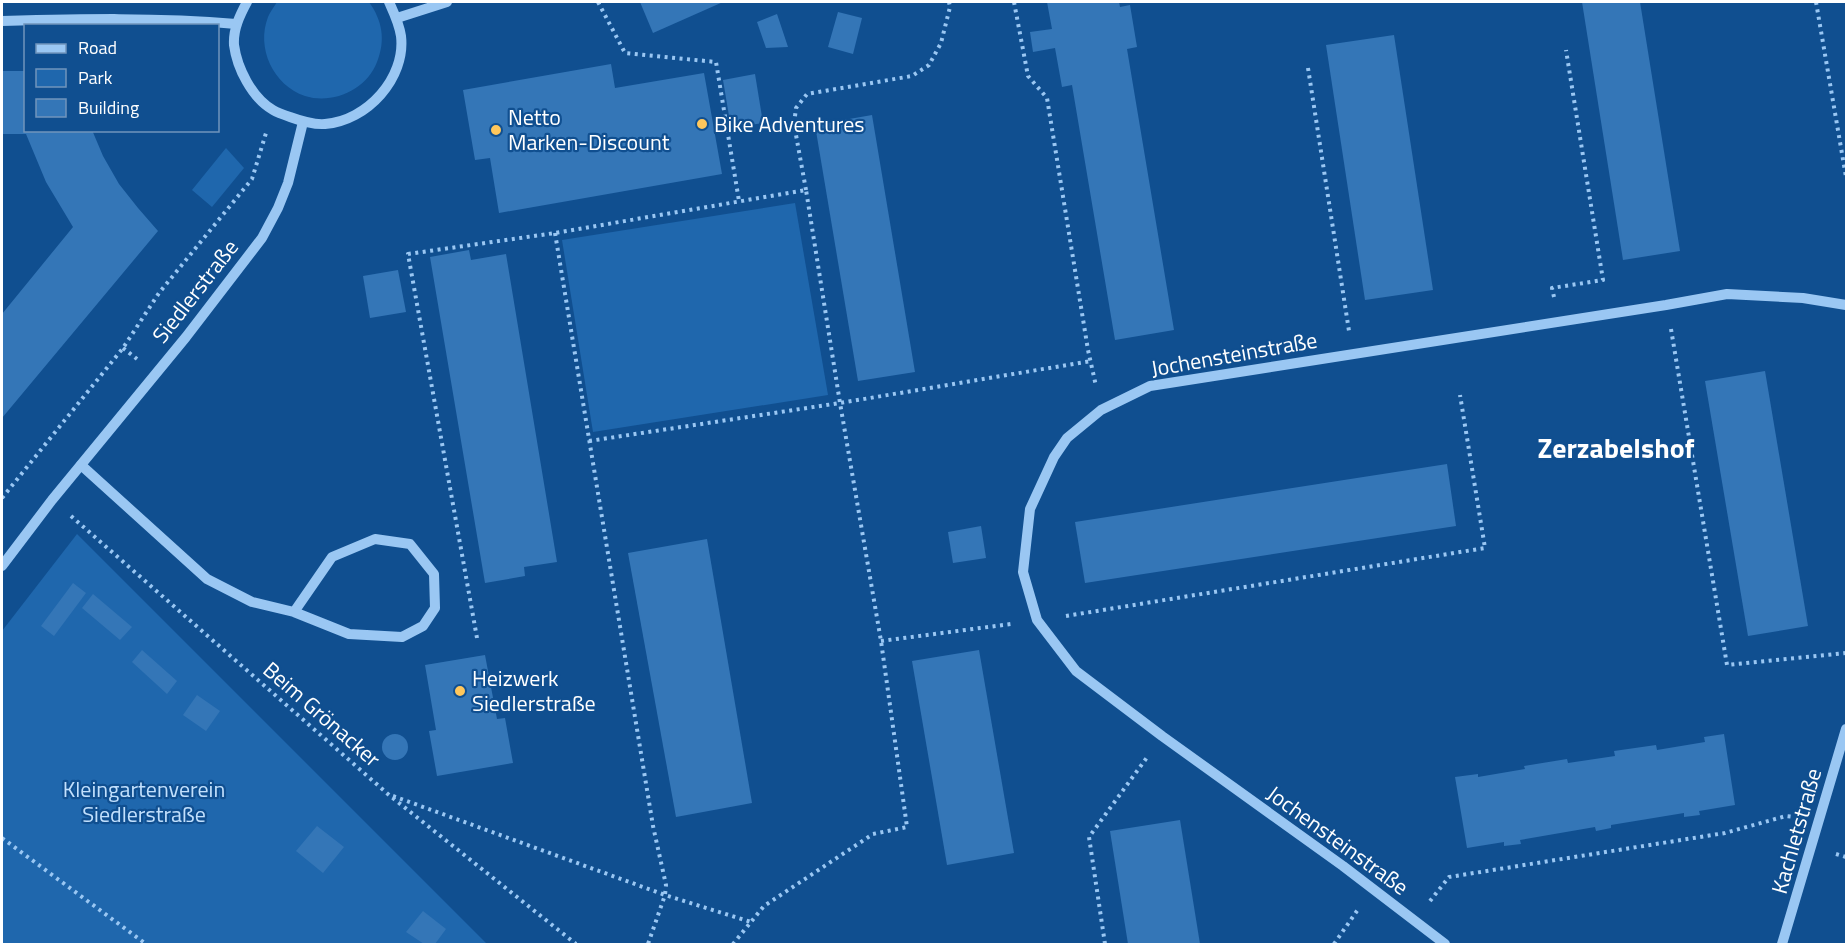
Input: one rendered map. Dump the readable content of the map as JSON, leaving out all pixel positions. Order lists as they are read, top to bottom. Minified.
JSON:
{"streets":{"street":["Siedlerstraße","Jochensteinstraße","Kachletstraße"],"path":["Beim Grönacker"]},"crossings":[["Siedlerstraße","Beim Grönacker"]],"districts":["Zerzabelshof"],"parks":["Kleingartenverein Siedlerstraße"],"places":["Bike Adventures","Netto Marken-Discount","Heizwerk Siedlerstraße"],"legend":["Road","Park","Building"]}
